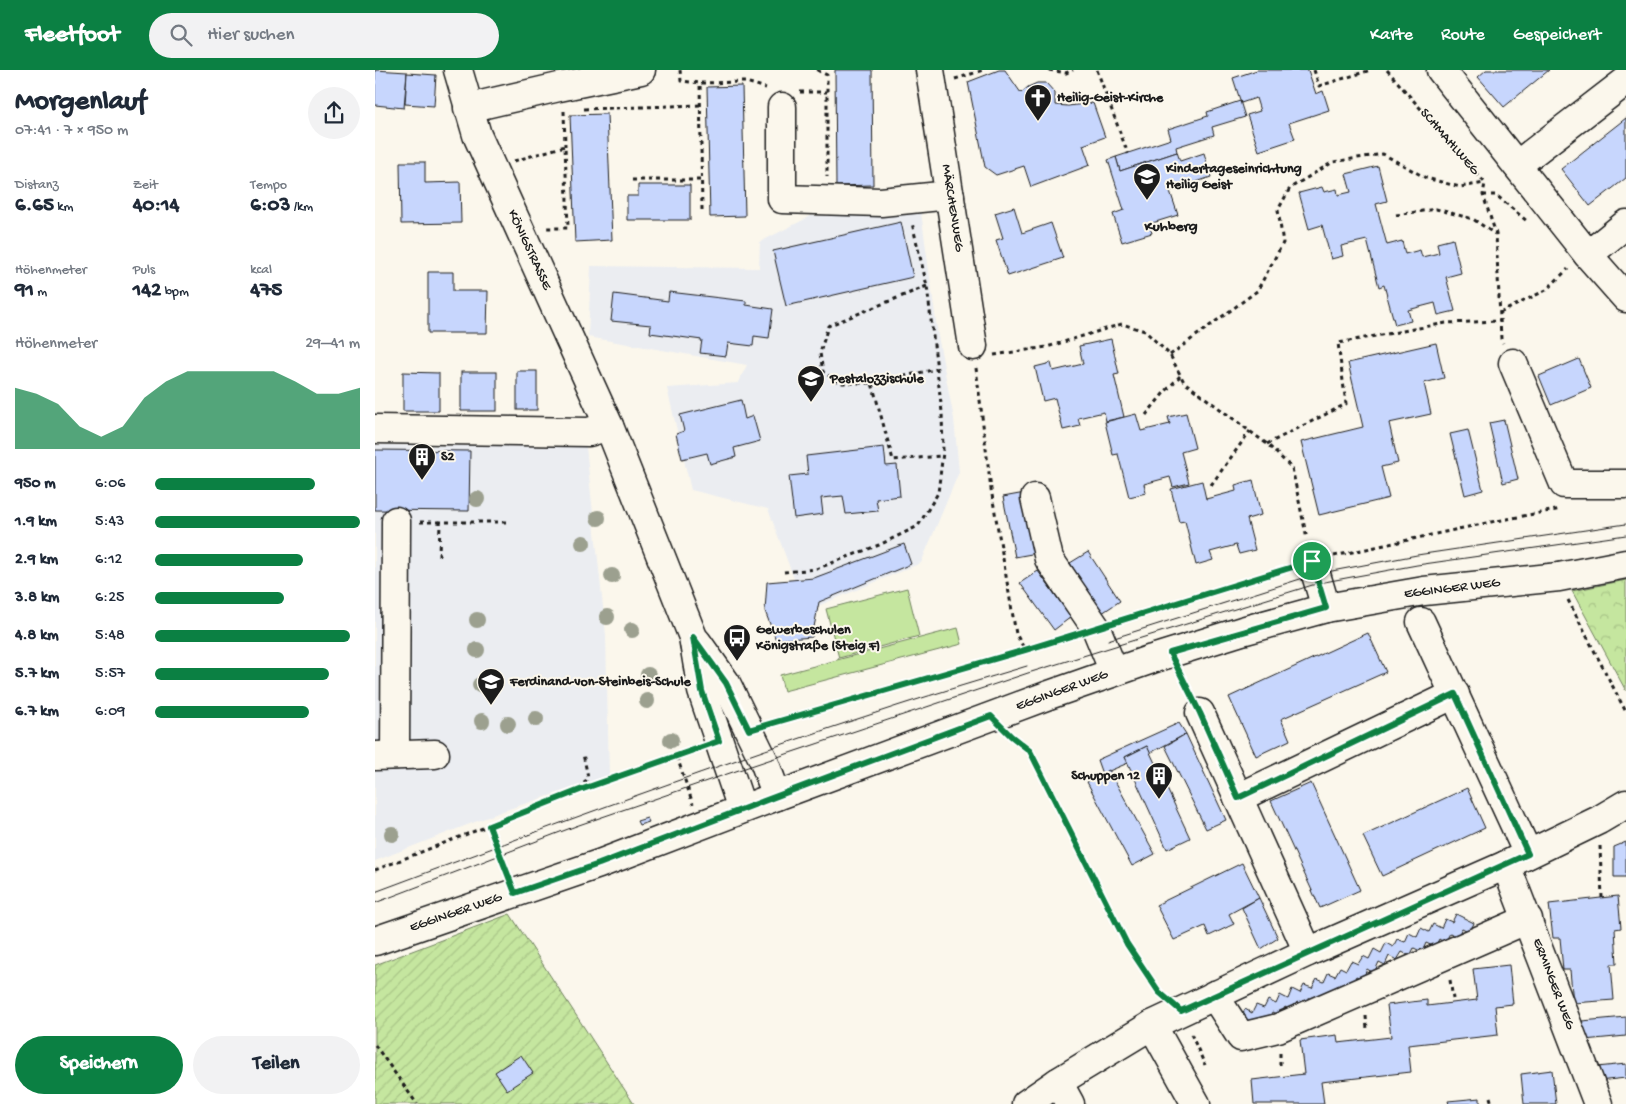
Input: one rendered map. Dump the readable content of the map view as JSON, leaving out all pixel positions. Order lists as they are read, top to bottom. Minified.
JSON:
{"streets":{"street":["MÄRCHENWEG","KÖNIGSTRASSE","EGGINGER WEG","ERMINGER WEG"],"path":["SCHMAHLWEG"]},"crossings":[["KÖNIGSTRASSE","EGGINGER WEG"]],"districts":["Kuhberg"],"places":{"church":["Heilig-Geist-Kirche"],"school or university":["Kindertageseinrichtung Heilig Geist","Pestalozzischule","Ferdinand-von-Steinbeis-Schule"],"building":["S2","Schuppen 12"],"bus stop":["Gewerbeschulen Königstraße (Steig F)"]},"page":{"header":"Fleetfoot","search":"Hier suchen","nav":["Karte","Route","Gespeichert"],"heading":["Morgenlauf","07:41 · 7 × 950 m"],"stats":[["Distanz","6.65 km"],["Zeit","40:14"],["Tempo","6:03 /km"],["Höhenmeter","91 m"],["Puls","142 bpm"],["kcal","475"]],"chart":["Höhenmeter","29–41 m"],"list":[{"name":"950 m","note":"6:06"},{"name":"1.9 km","note":"5:43"},{"name":"2.9 km","note":"6:12"},{"name":"3.8 km","note":"6:25"},{"name":"4.8 km","note":"5:48"},{"name":"5.7 km","note":"5:57"},{"name":"6.7 km","note":"6:09"}],"buttons":["Speichern","Teilen"]}}
